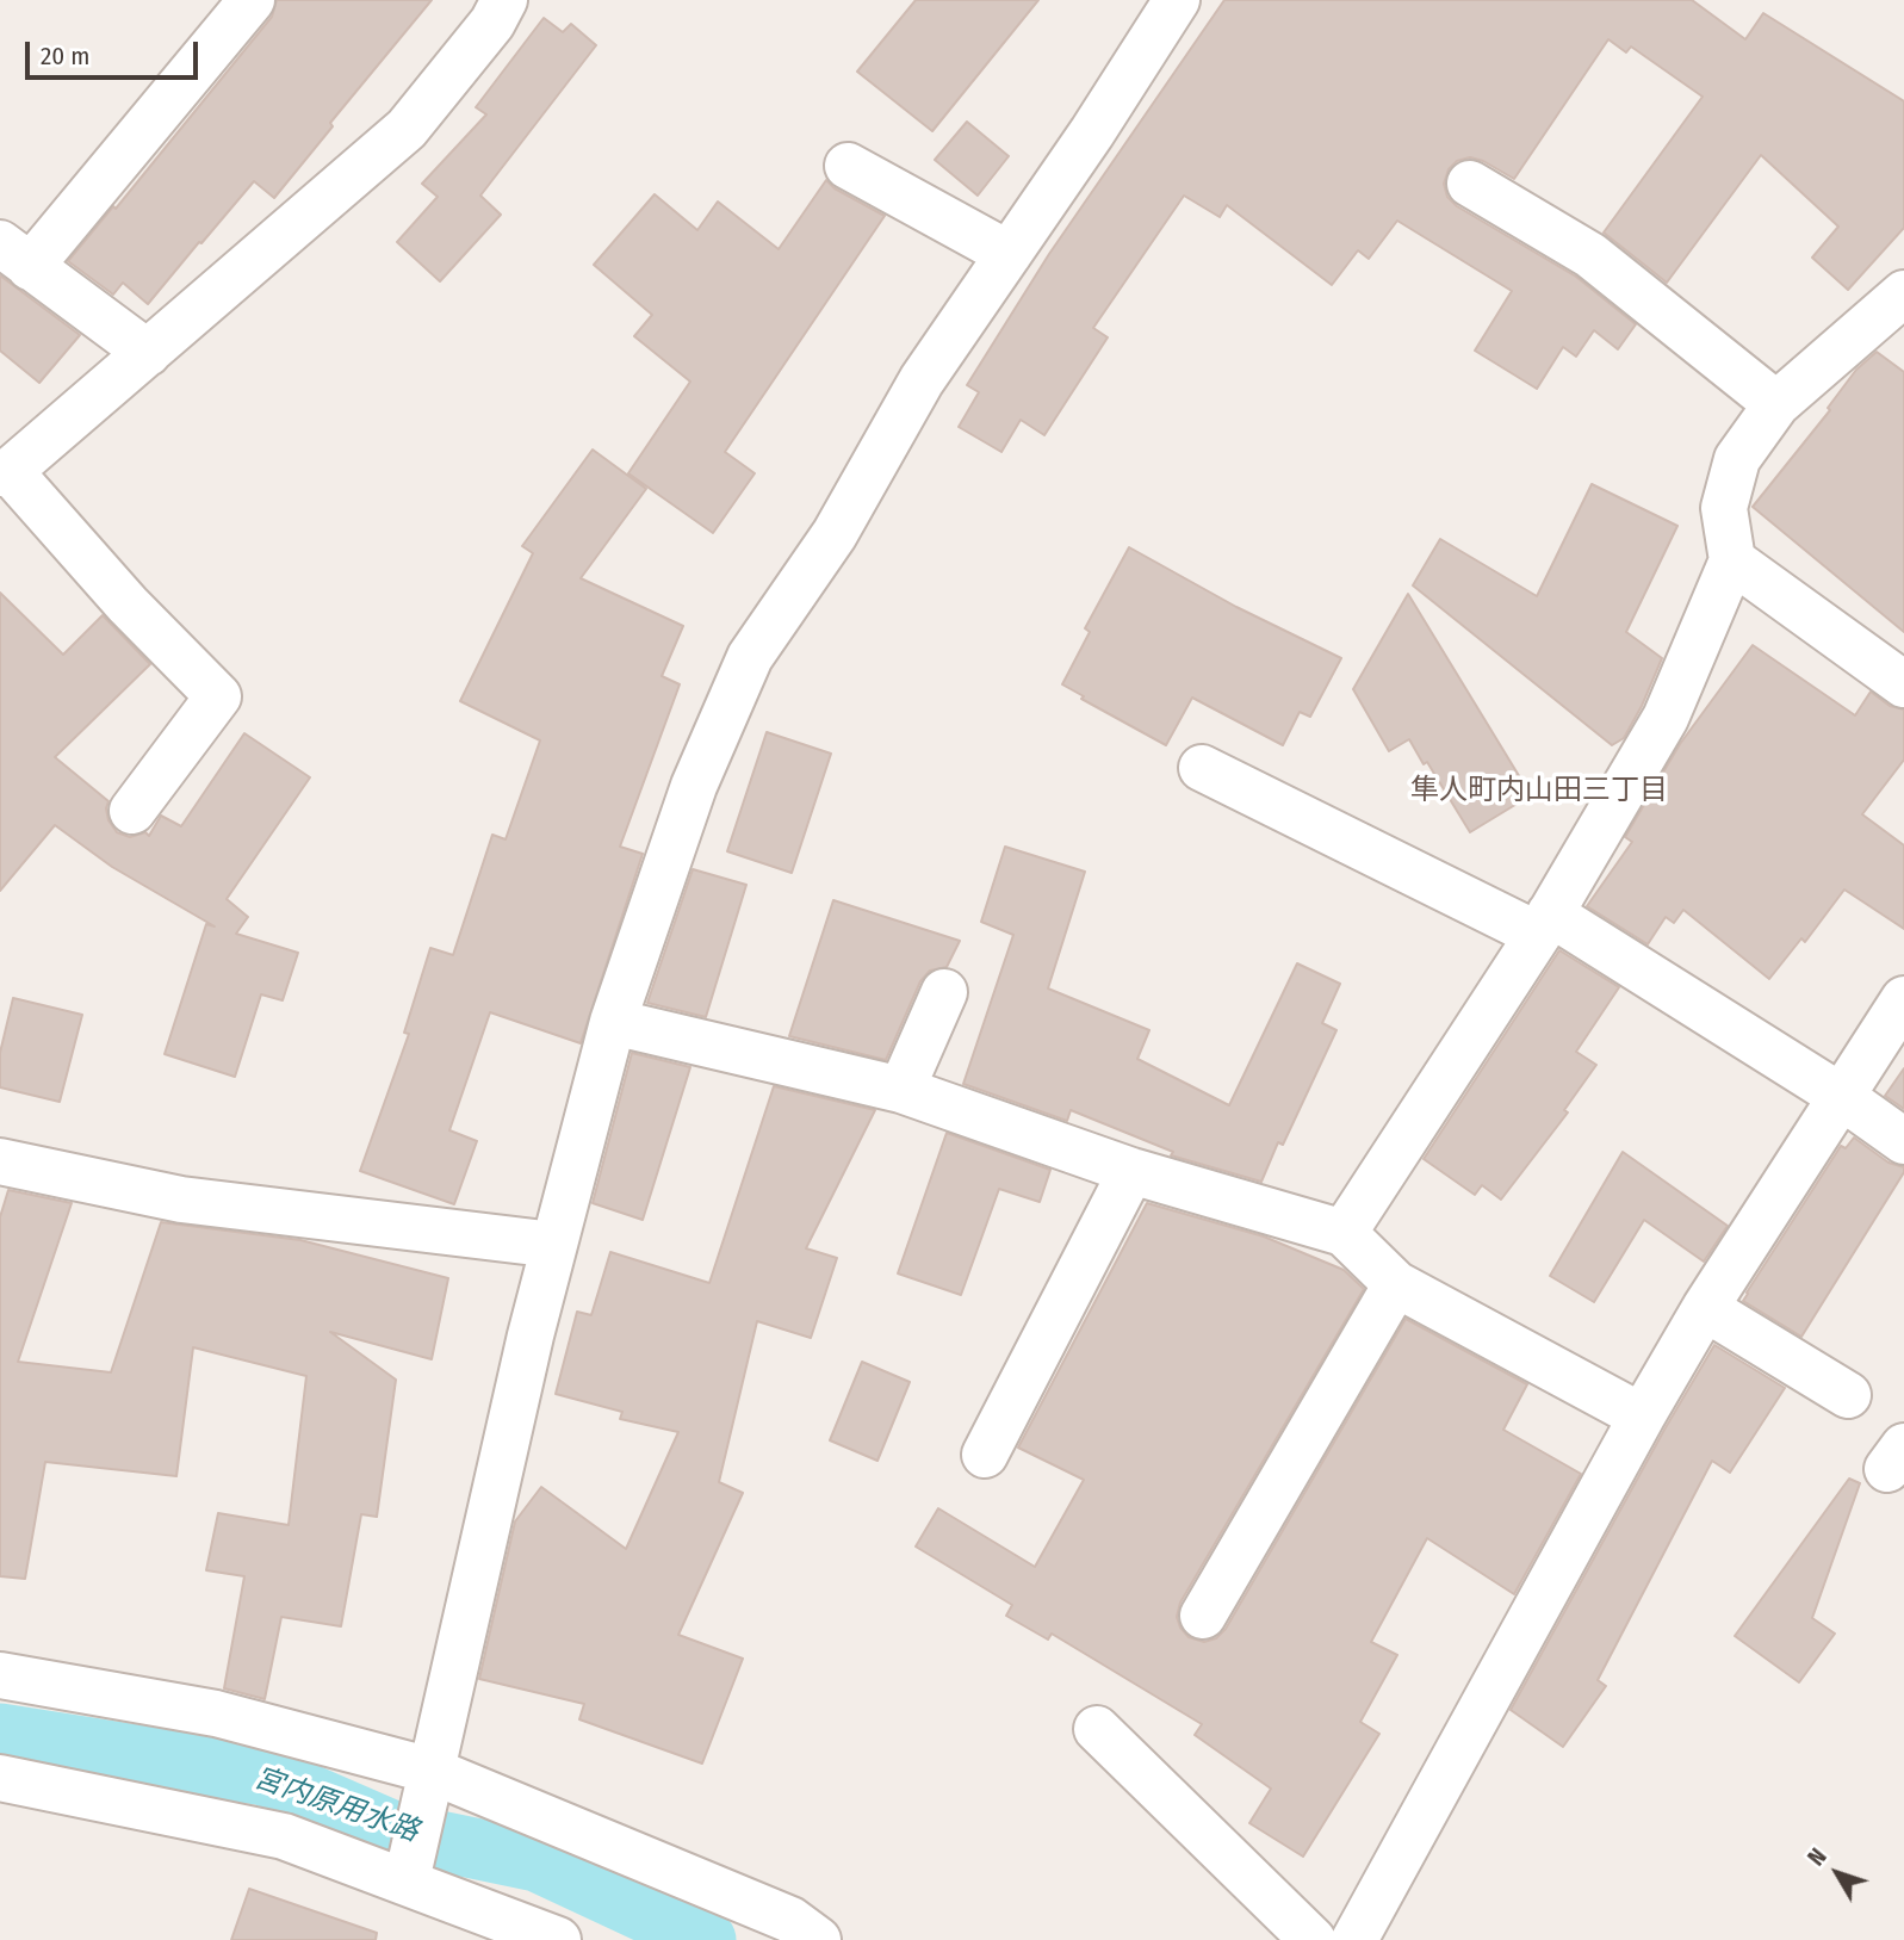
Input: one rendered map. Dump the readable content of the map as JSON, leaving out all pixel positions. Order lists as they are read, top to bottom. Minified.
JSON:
{"districts":["隼人町内山田三丁目"],"water":["宮内原用水路"],"scale_bar":"20 m","north":"top left"}
